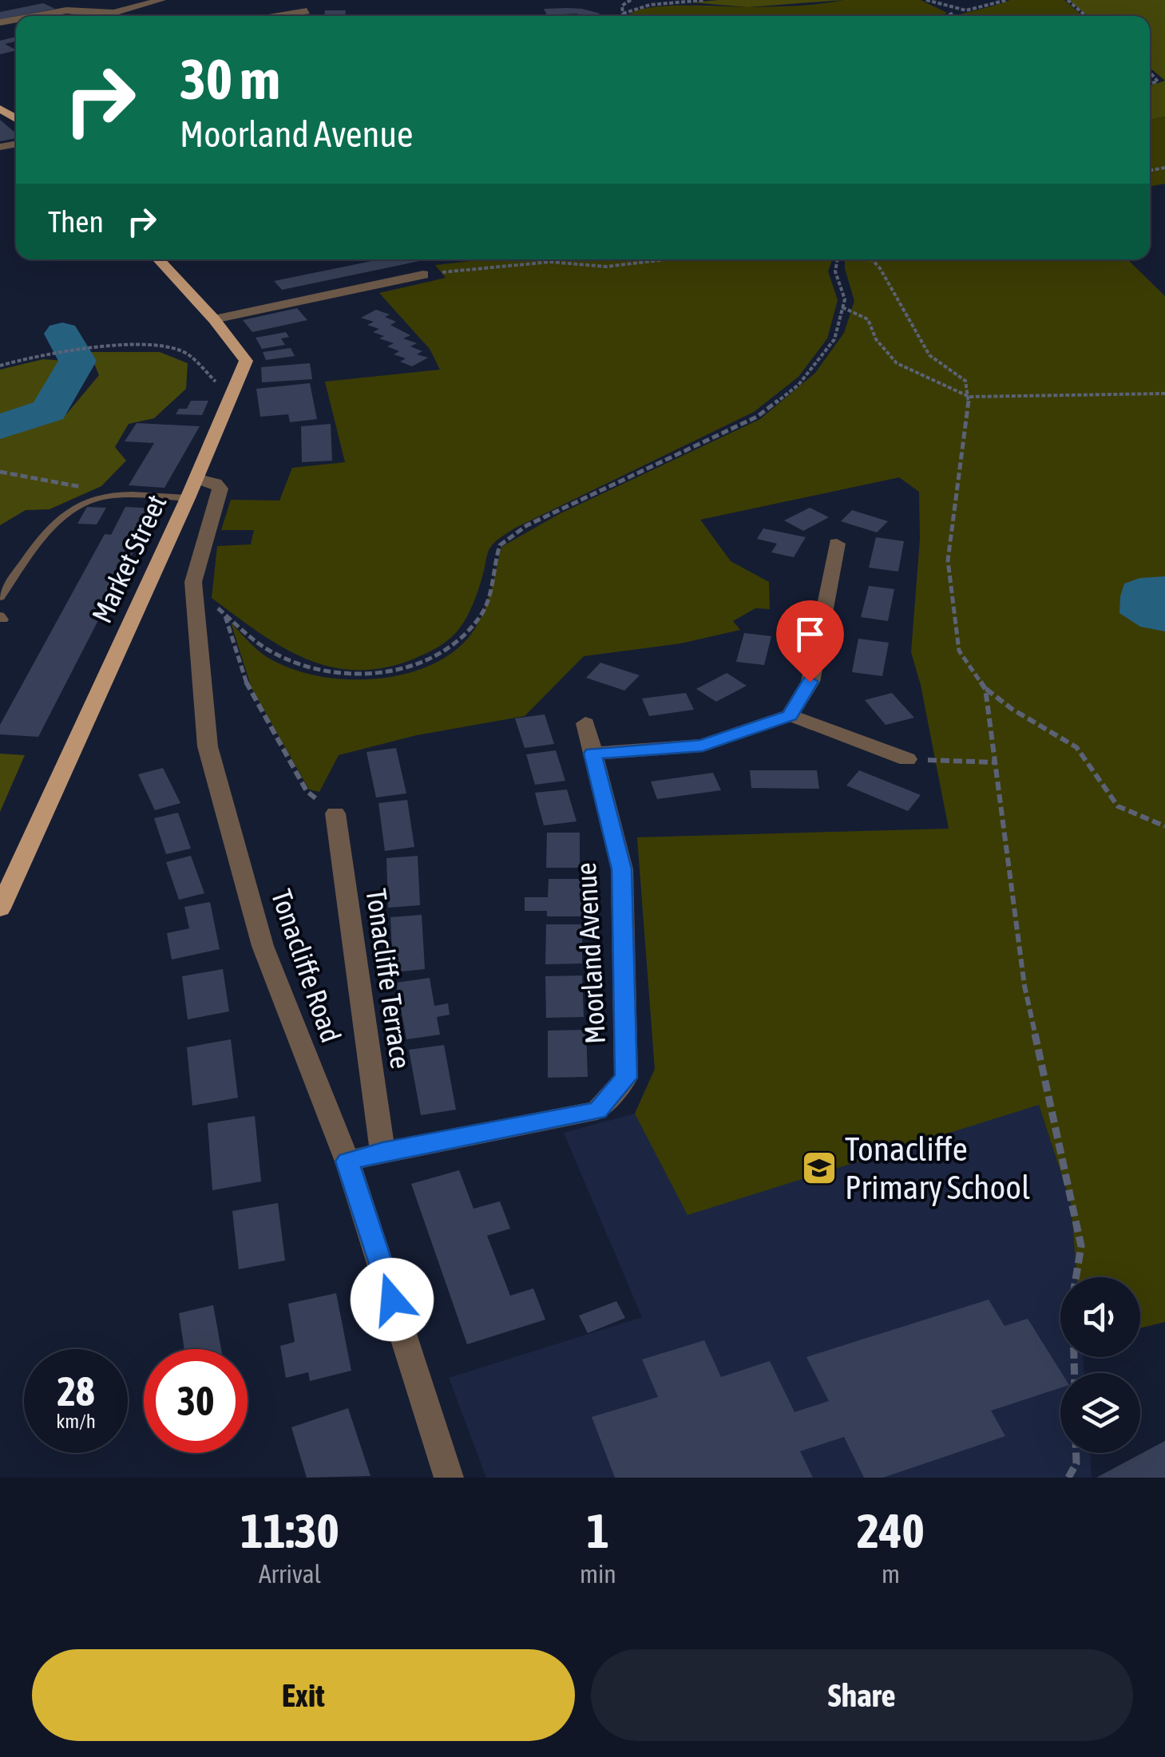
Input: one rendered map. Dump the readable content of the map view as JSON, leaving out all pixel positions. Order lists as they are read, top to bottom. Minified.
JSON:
{"streets":{"main road":["Market Street"],"street":["Moorland Avenue","Tonacliffe Road","Tonacliffe Terrace"]},"crossings":[["Market Street","Tonacliffe Road"],["Moorland Avenue","Tonacliffe Road"],["Moorland Avenue","Tonacliffe Terrace"]],"places":{"school or university":["Tonacliffe Primary School"]},"page":{"turn":["30 m","Moorland Avenue"],"then":"Then","speed":"28 km/h","limit":"30","eta":["11:30","Arrival","1","min","240","m"],"buttons":["Exit","Share"]}}
